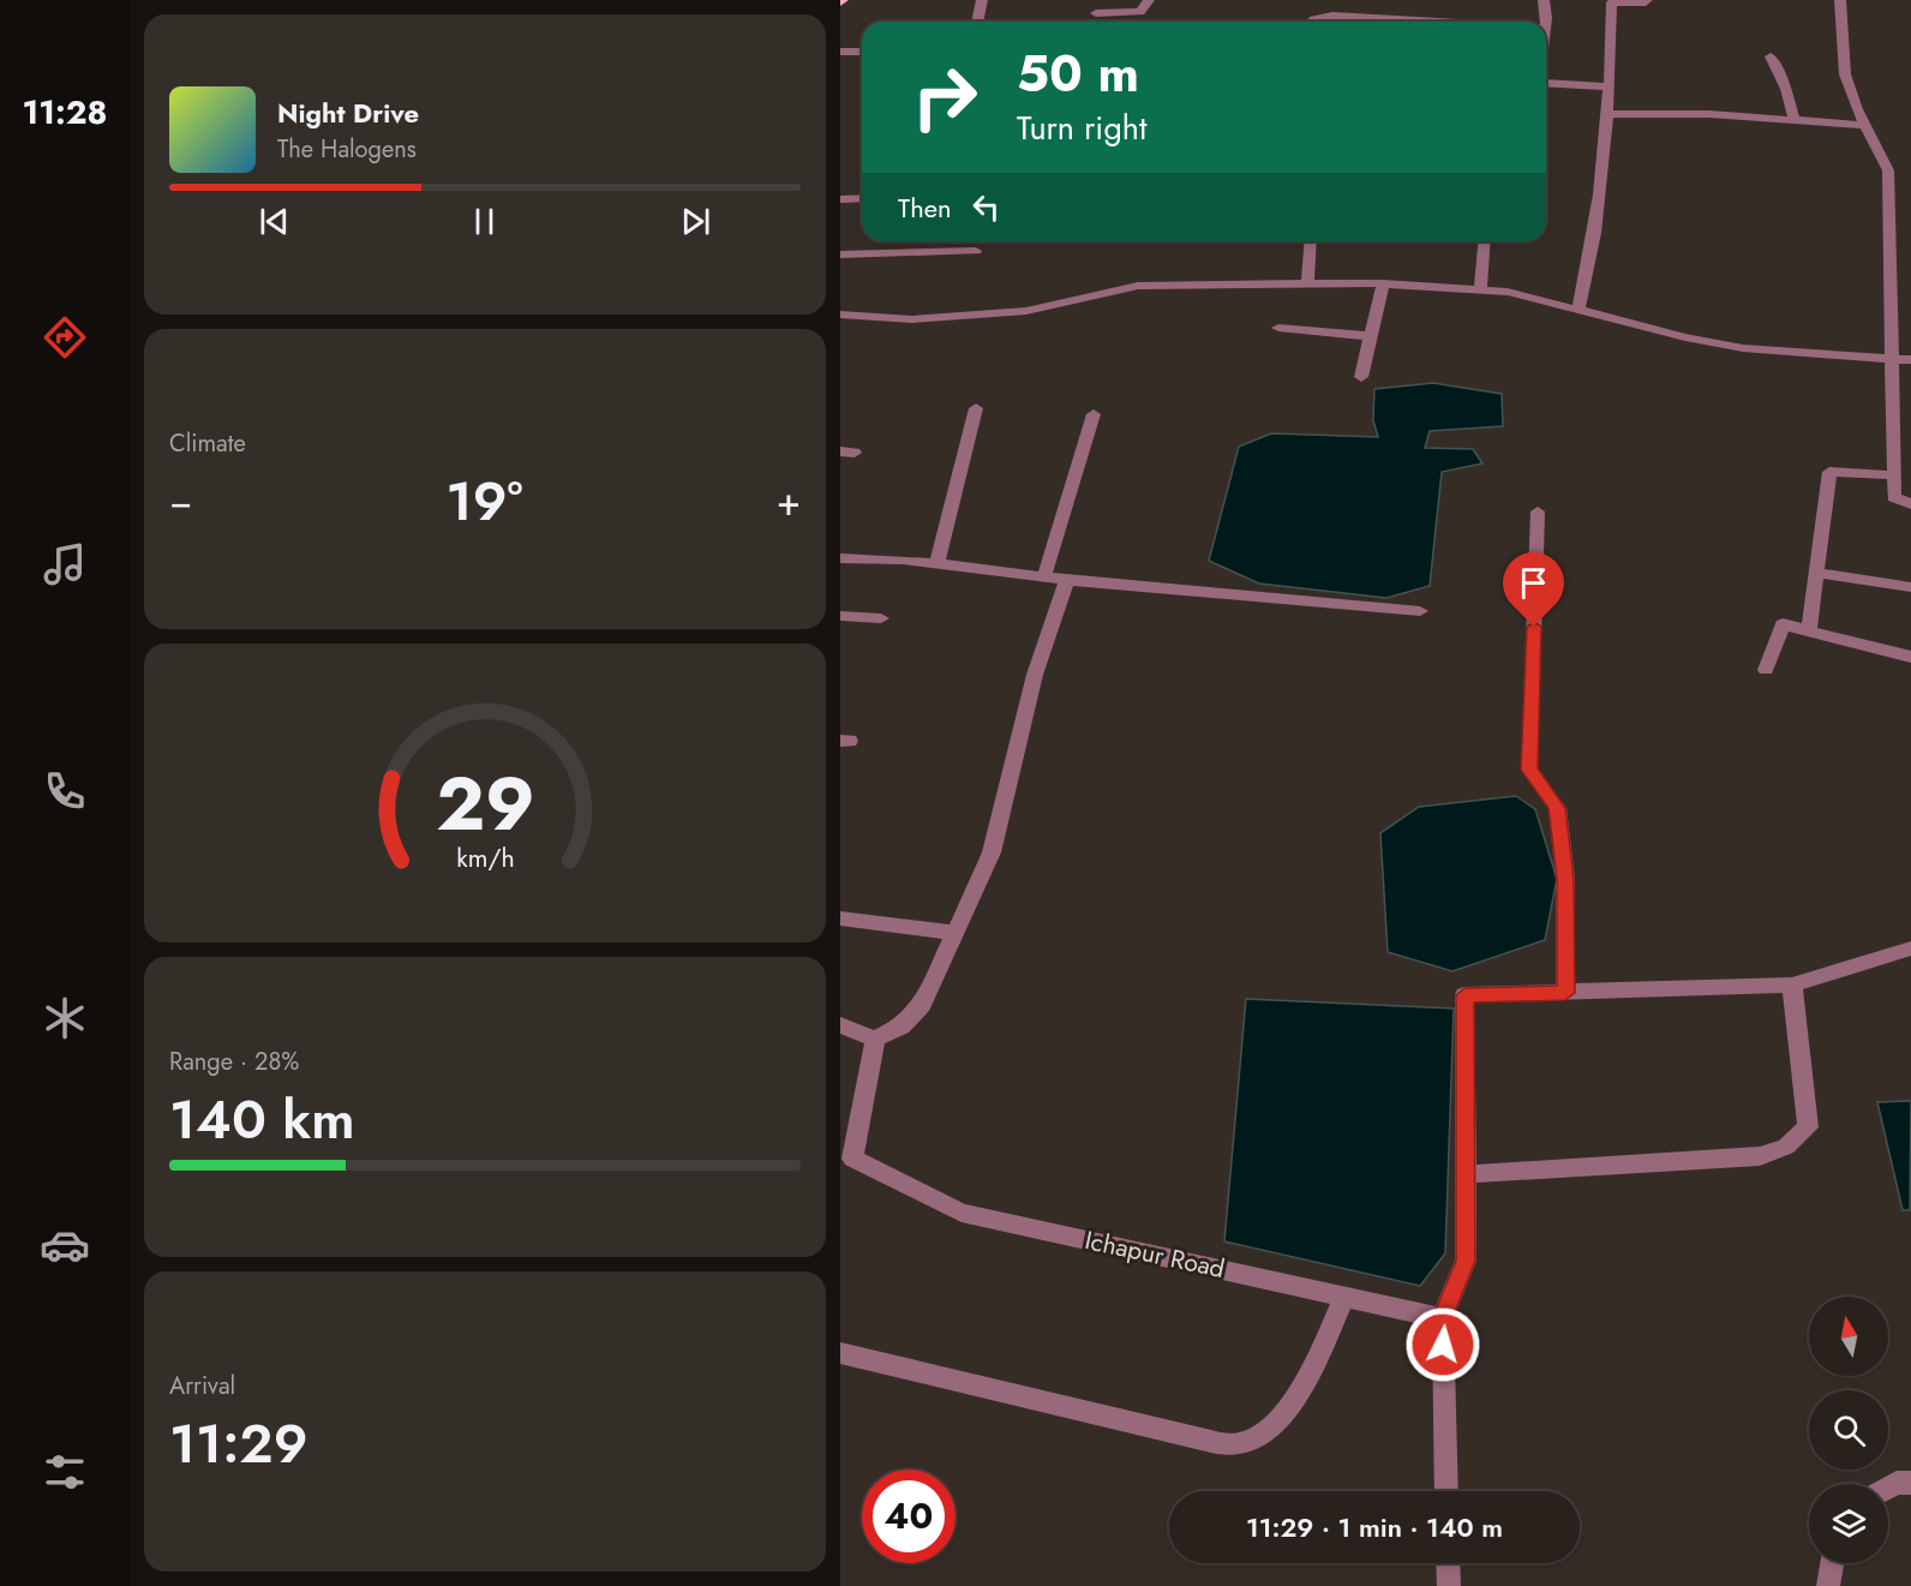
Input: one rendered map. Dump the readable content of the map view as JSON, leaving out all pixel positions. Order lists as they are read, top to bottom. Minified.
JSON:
{"streets":{"street":["Ichapur Road"]},"north":"top","page":{"tabs":"11:28","turn":["50 m","Turn right"],"song":["Night Drive","The Halogens"],"then":"Then","tile":["Climate",["Range · 28%","140 km"],["Arrival","11:29"]],"heat":["−","19°","+"],"limit":"40","trip":"11:29 · 1 min · 140 m","gauge":["29","km/h"]}}
